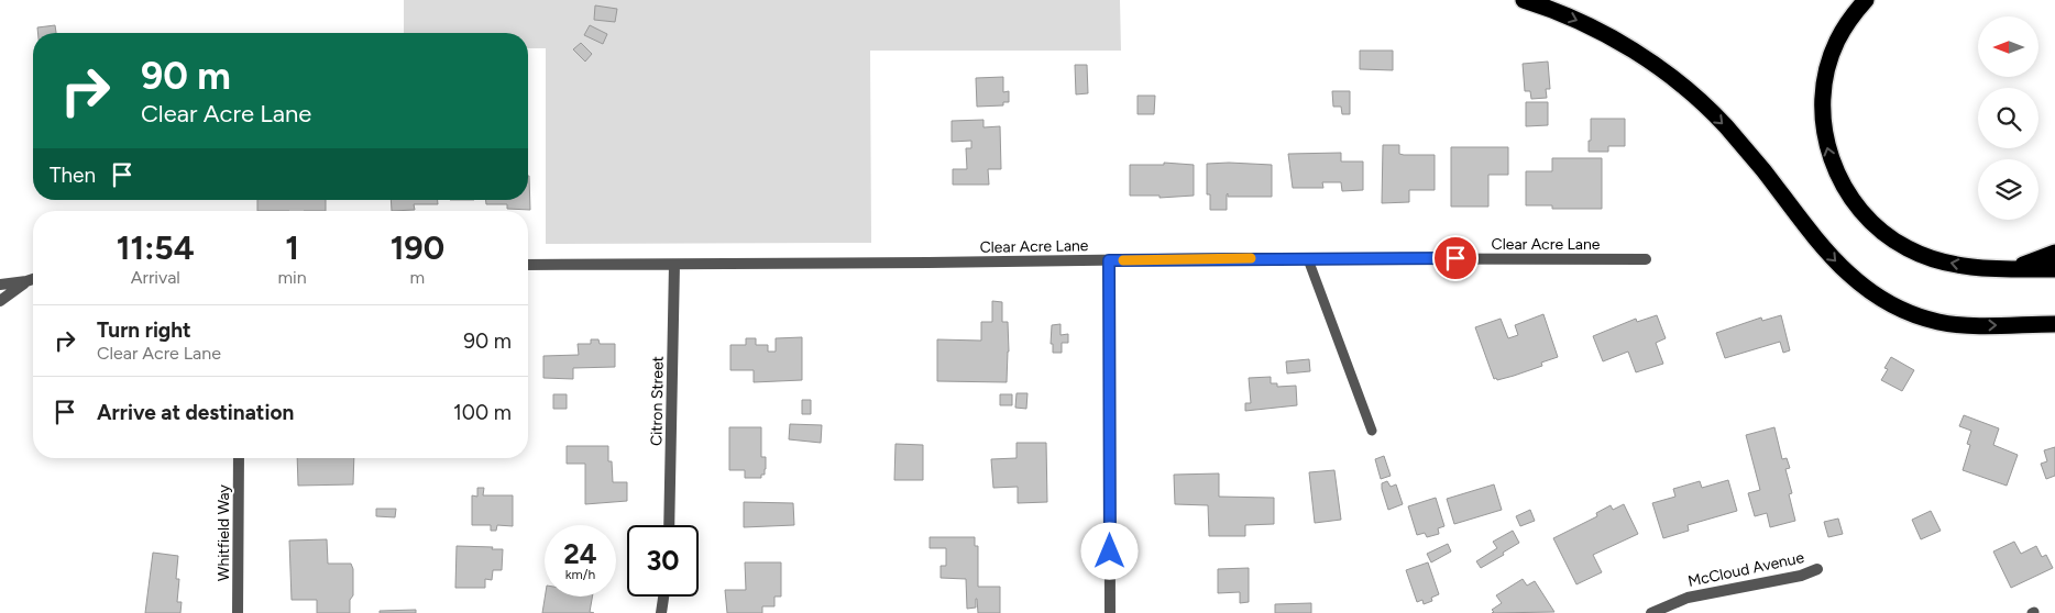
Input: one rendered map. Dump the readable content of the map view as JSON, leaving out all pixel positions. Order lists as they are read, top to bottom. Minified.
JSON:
{"streets":{"street":["Clear Acre Lane","Citron Street","Whitfield Way","McCloud Avenue"]},"crossings":[["Clear Acre Lane","Citron Street"]],"north":"left","page":{"turn":["90 m","Clear Acre Lane"],"then":"Then","eta":["11:54","Arrival","1","min","190","m"],"list":[{"name":"Turn right","note":"Clear Acre Lane","value":"90 m"},{"name":"Arrive at destination","value":"100 m"}],"speed":"24 km/h","limit":"30"}}
